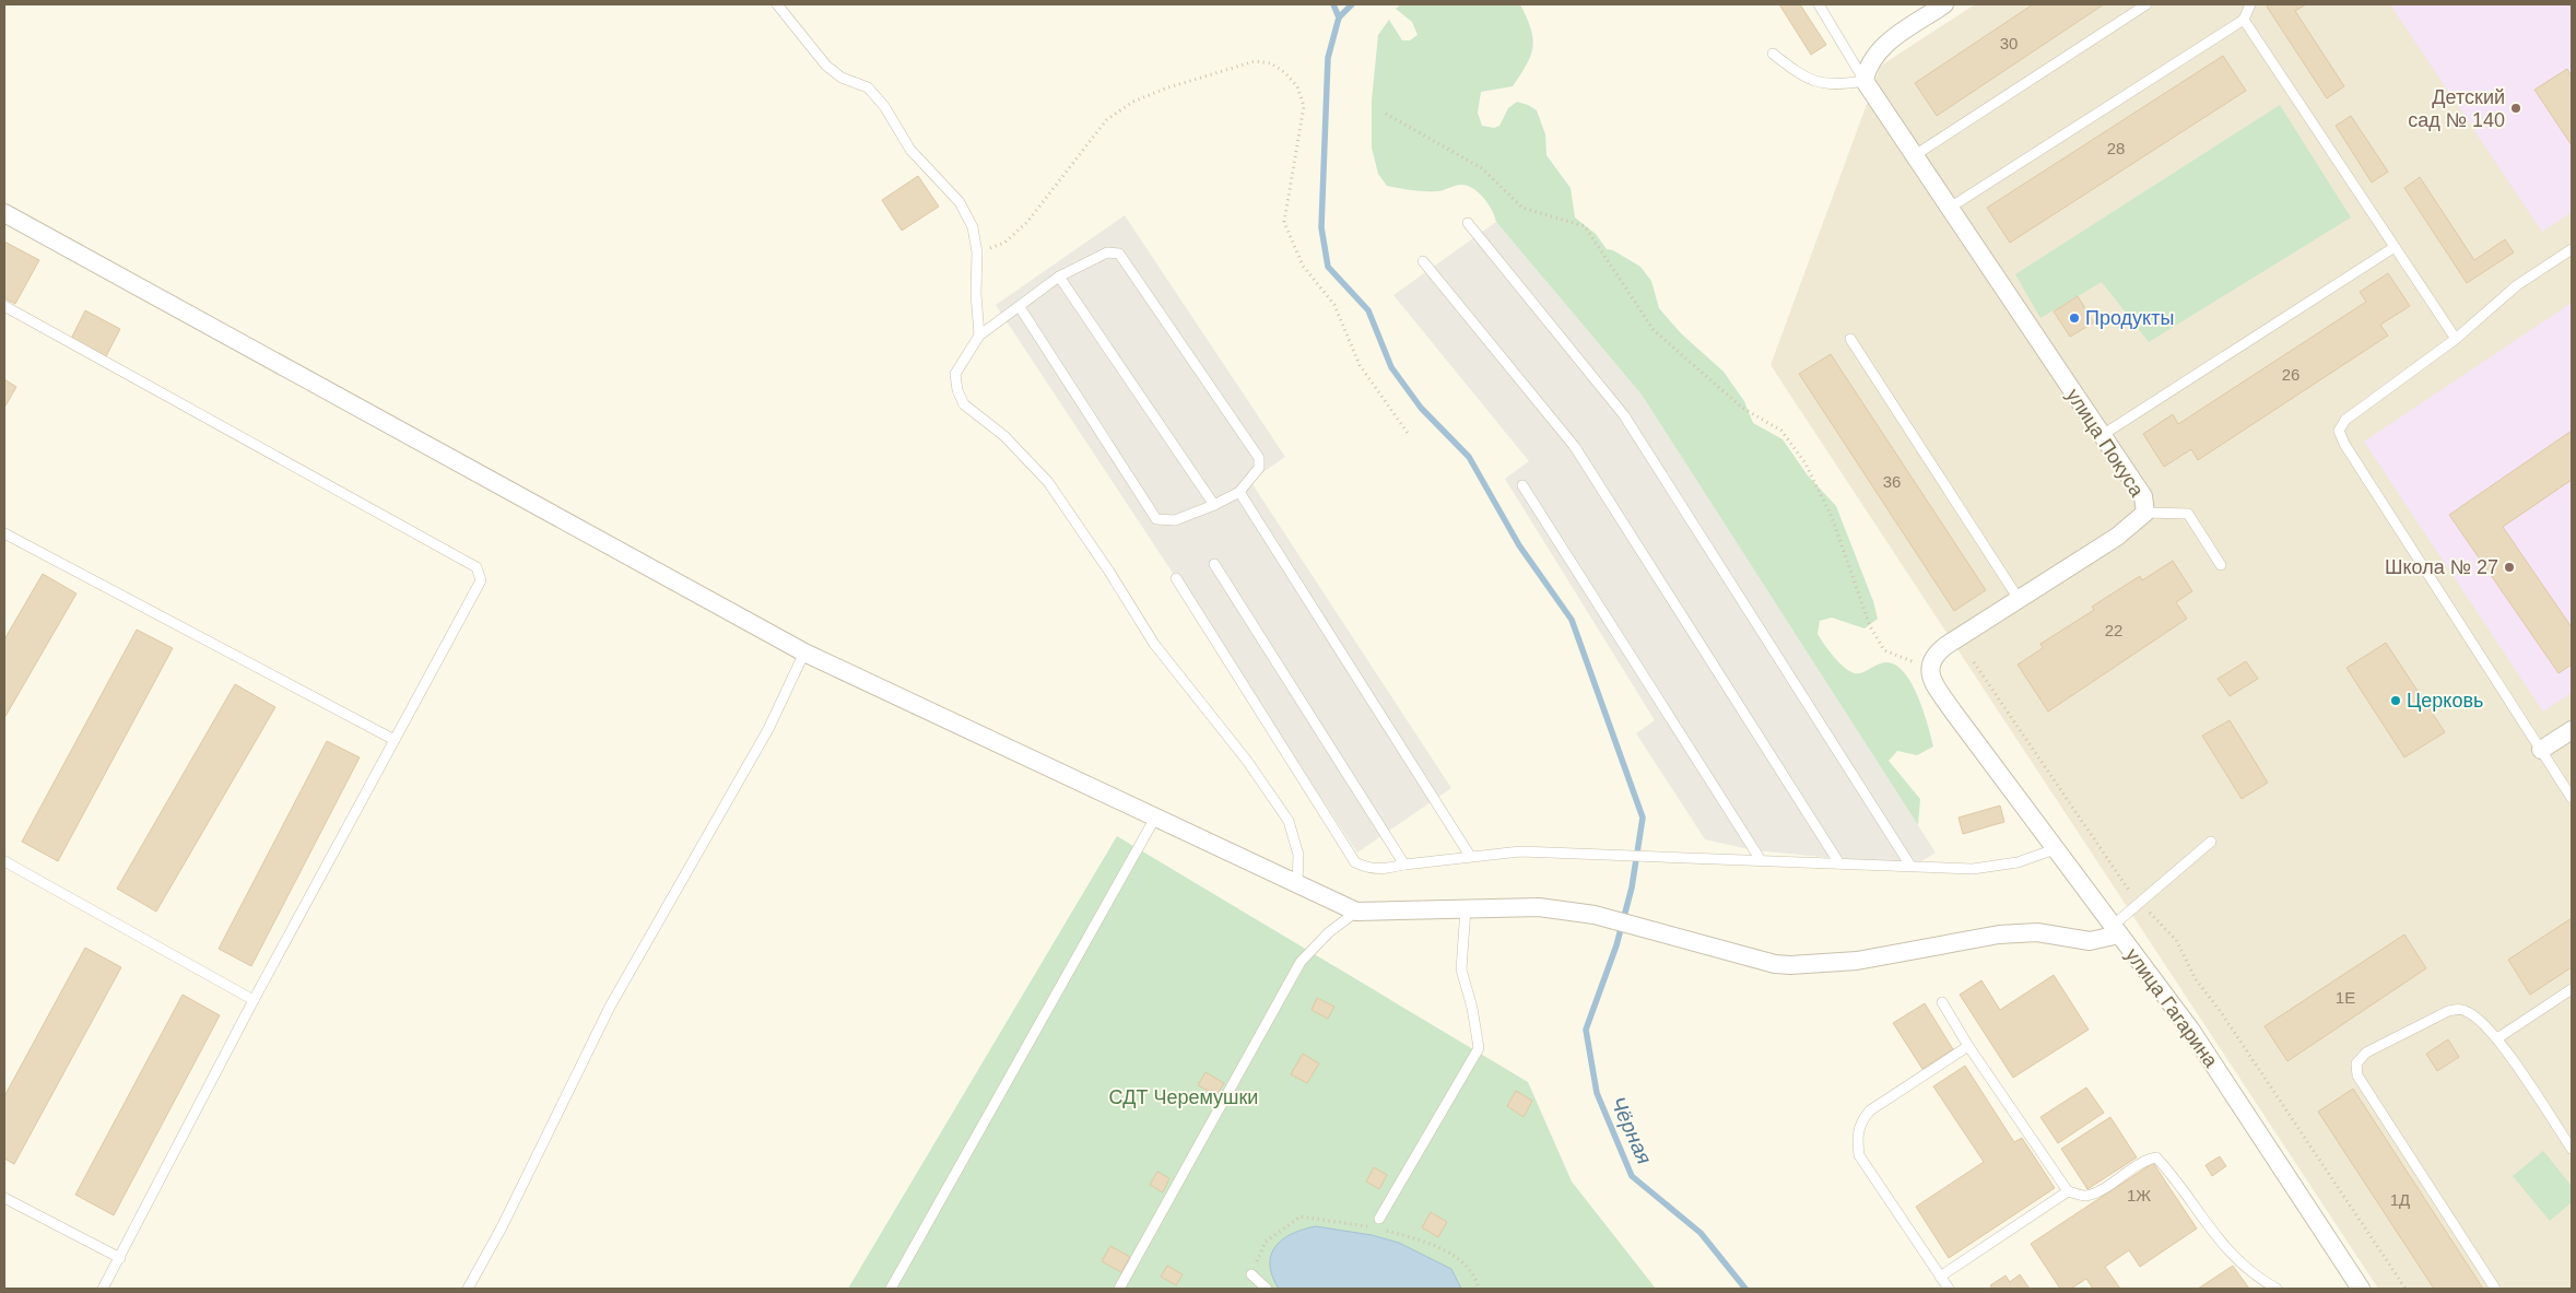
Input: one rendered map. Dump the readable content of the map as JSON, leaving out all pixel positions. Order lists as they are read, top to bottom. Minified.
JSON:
{"streets":{"street":["улица Покуса","улица Гагарина"]},"water":["Чёрная"],"parks":["СДТ Черемушки"],"places":["Детский сад № 140","Продукты","Школа № 27","Церковь"],"house_numbers":["30","28","26","36","22","1Е","1Ж","1Д"]}
